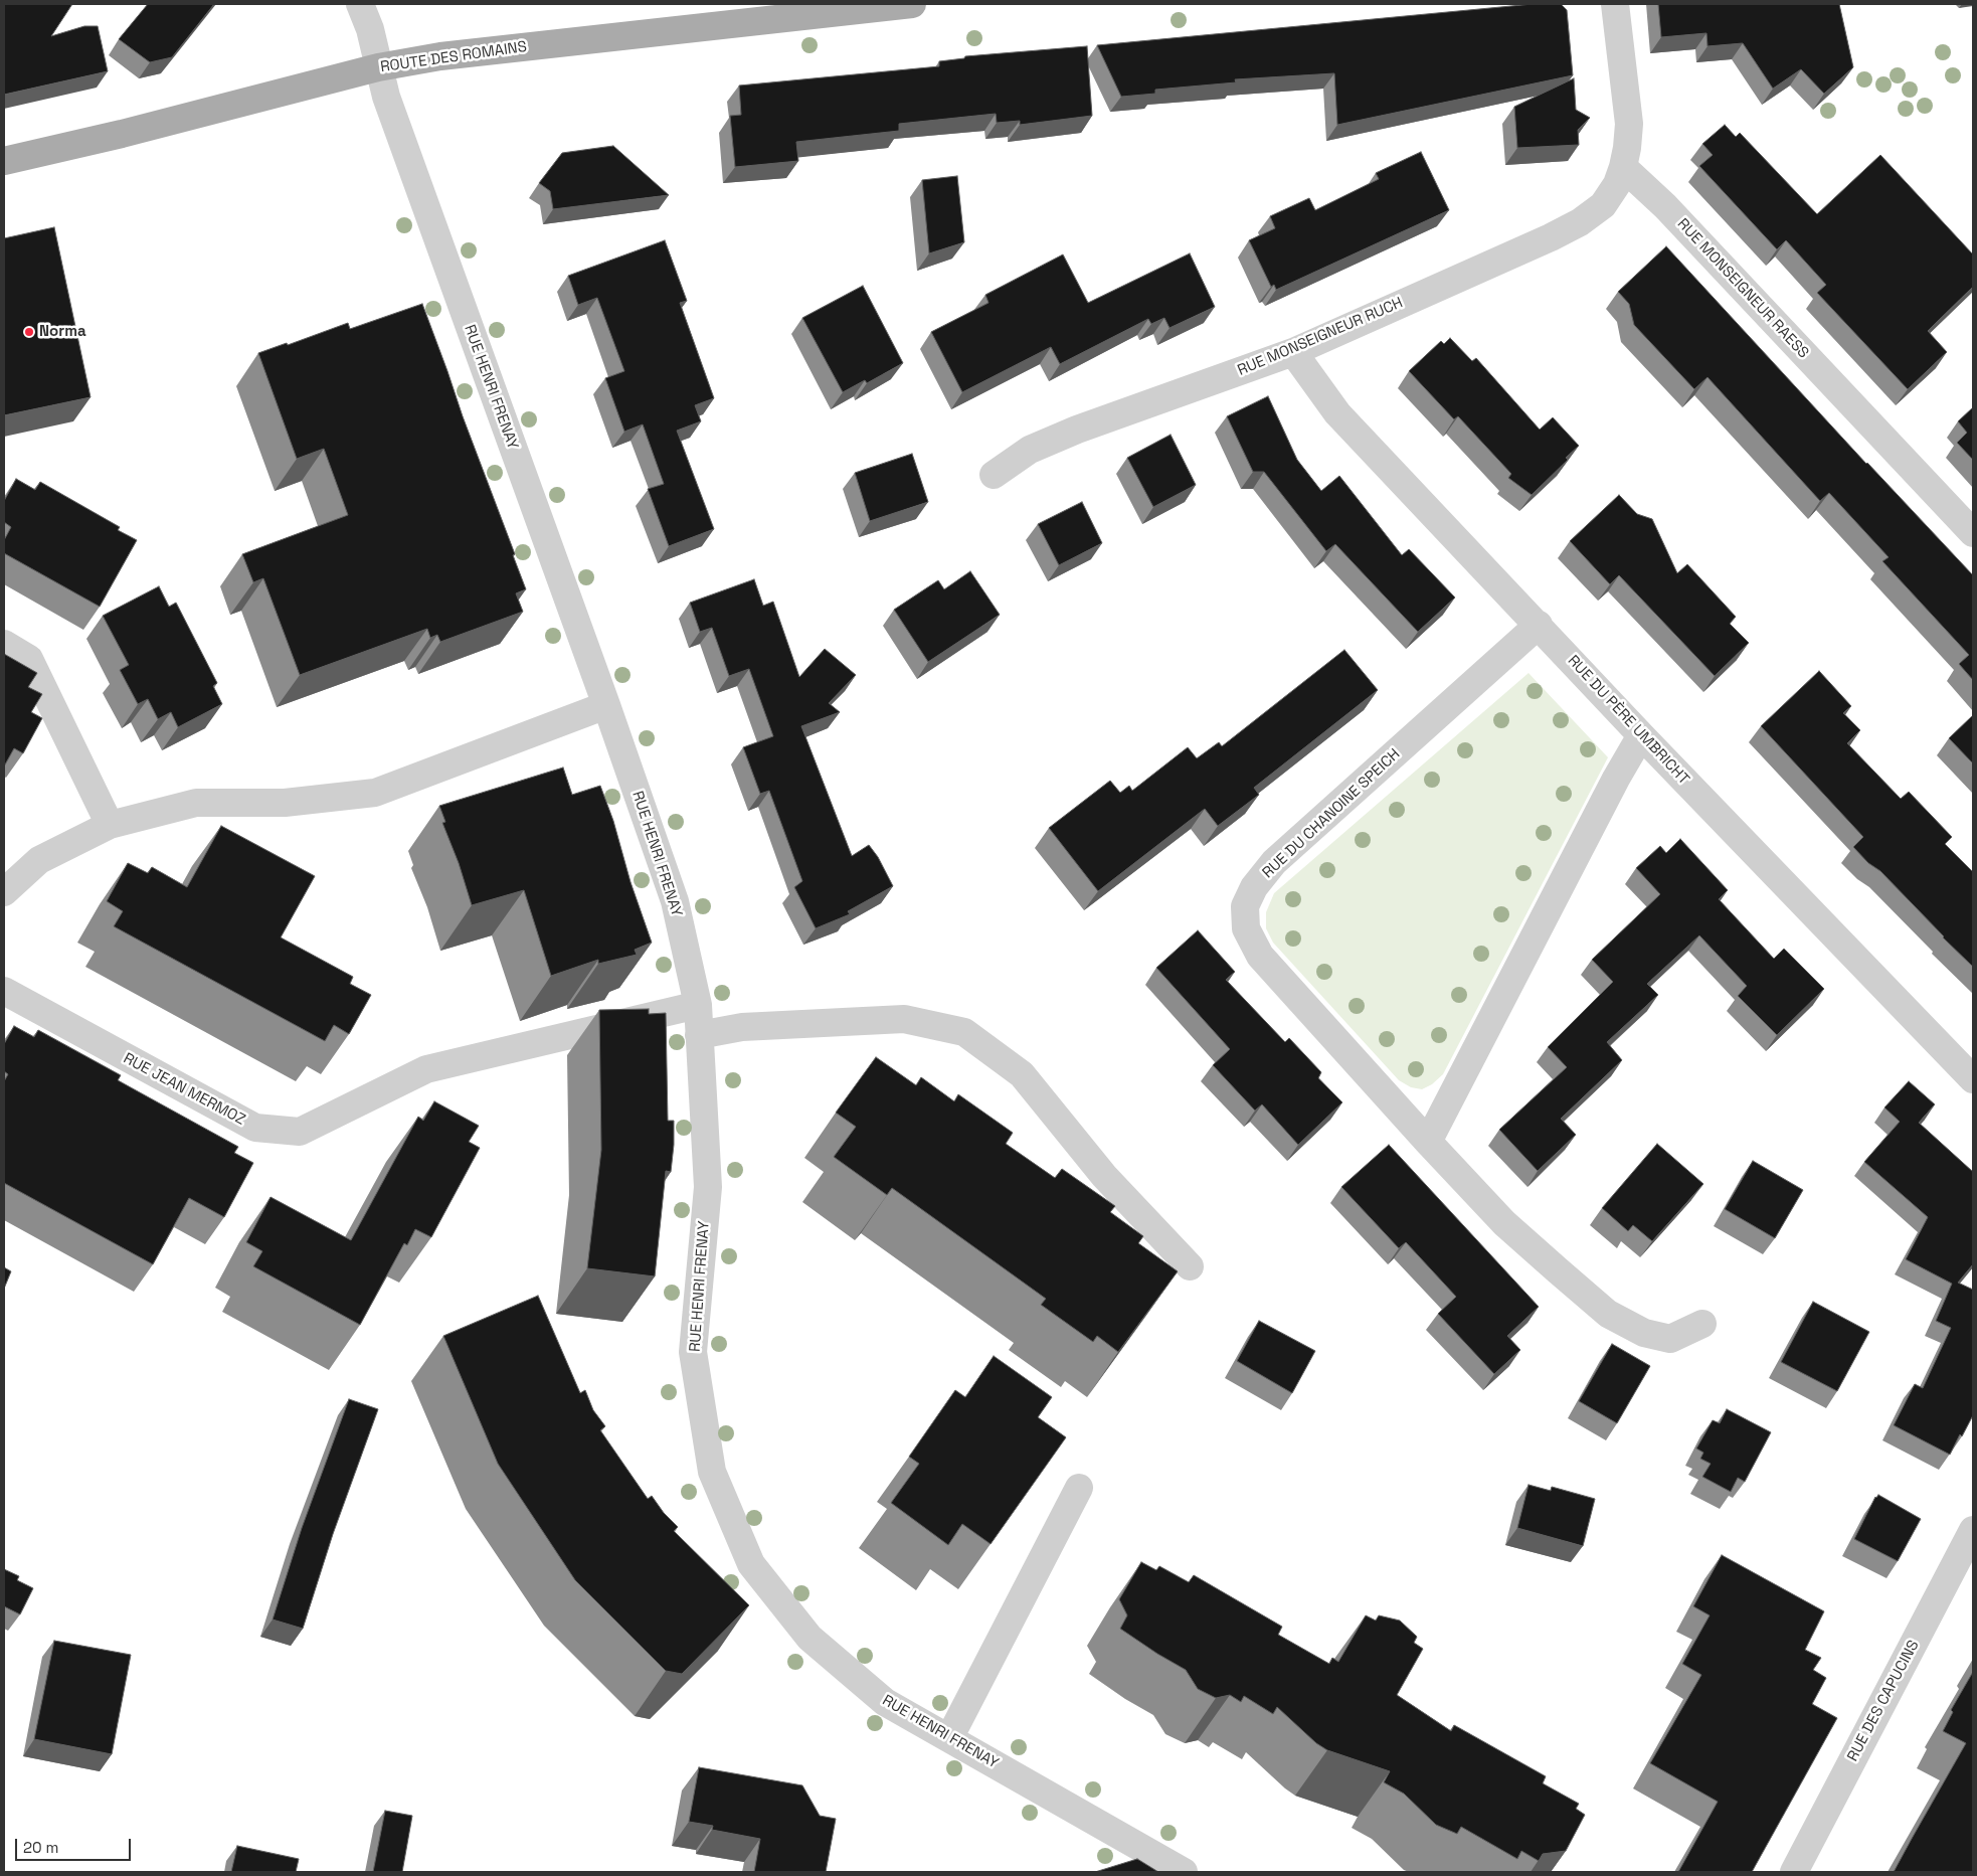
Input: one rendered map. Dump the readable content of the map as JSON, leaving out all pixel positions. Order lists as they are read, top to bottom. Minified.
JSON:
{"streets":{"main road":["ROUTE DES ROMAINS"],"street":["RUE MONSEIGNEUR RAESS","RUE MONSEIGNEUR RUCH","RUE HENRI FRENAY","RUE DU PÈRE UMBRICHT","RUE DU CHANOINE SPEICH","RUE JEAN MERMOZ","RUE DES CAPUCINS"]},"crossings":[["ROUTE DES ROMAINS","RUE HENRI FRENAY"],["RUE MONSEIGNEUR RAESS","RUE MONSEIGNEUR RUCH"],["RUE MONSEIGNEUR RUCH","RUE DU PÈRE UMBRICHT"],["RUE HENRI FRENAY","RUE JEAN MERMOZ"],["RUE DU PÈRE UMBRICHT","RUE DU CHANOINE SPEICH"]],"places":["Norma"],"scale_bar":"20 m"}
